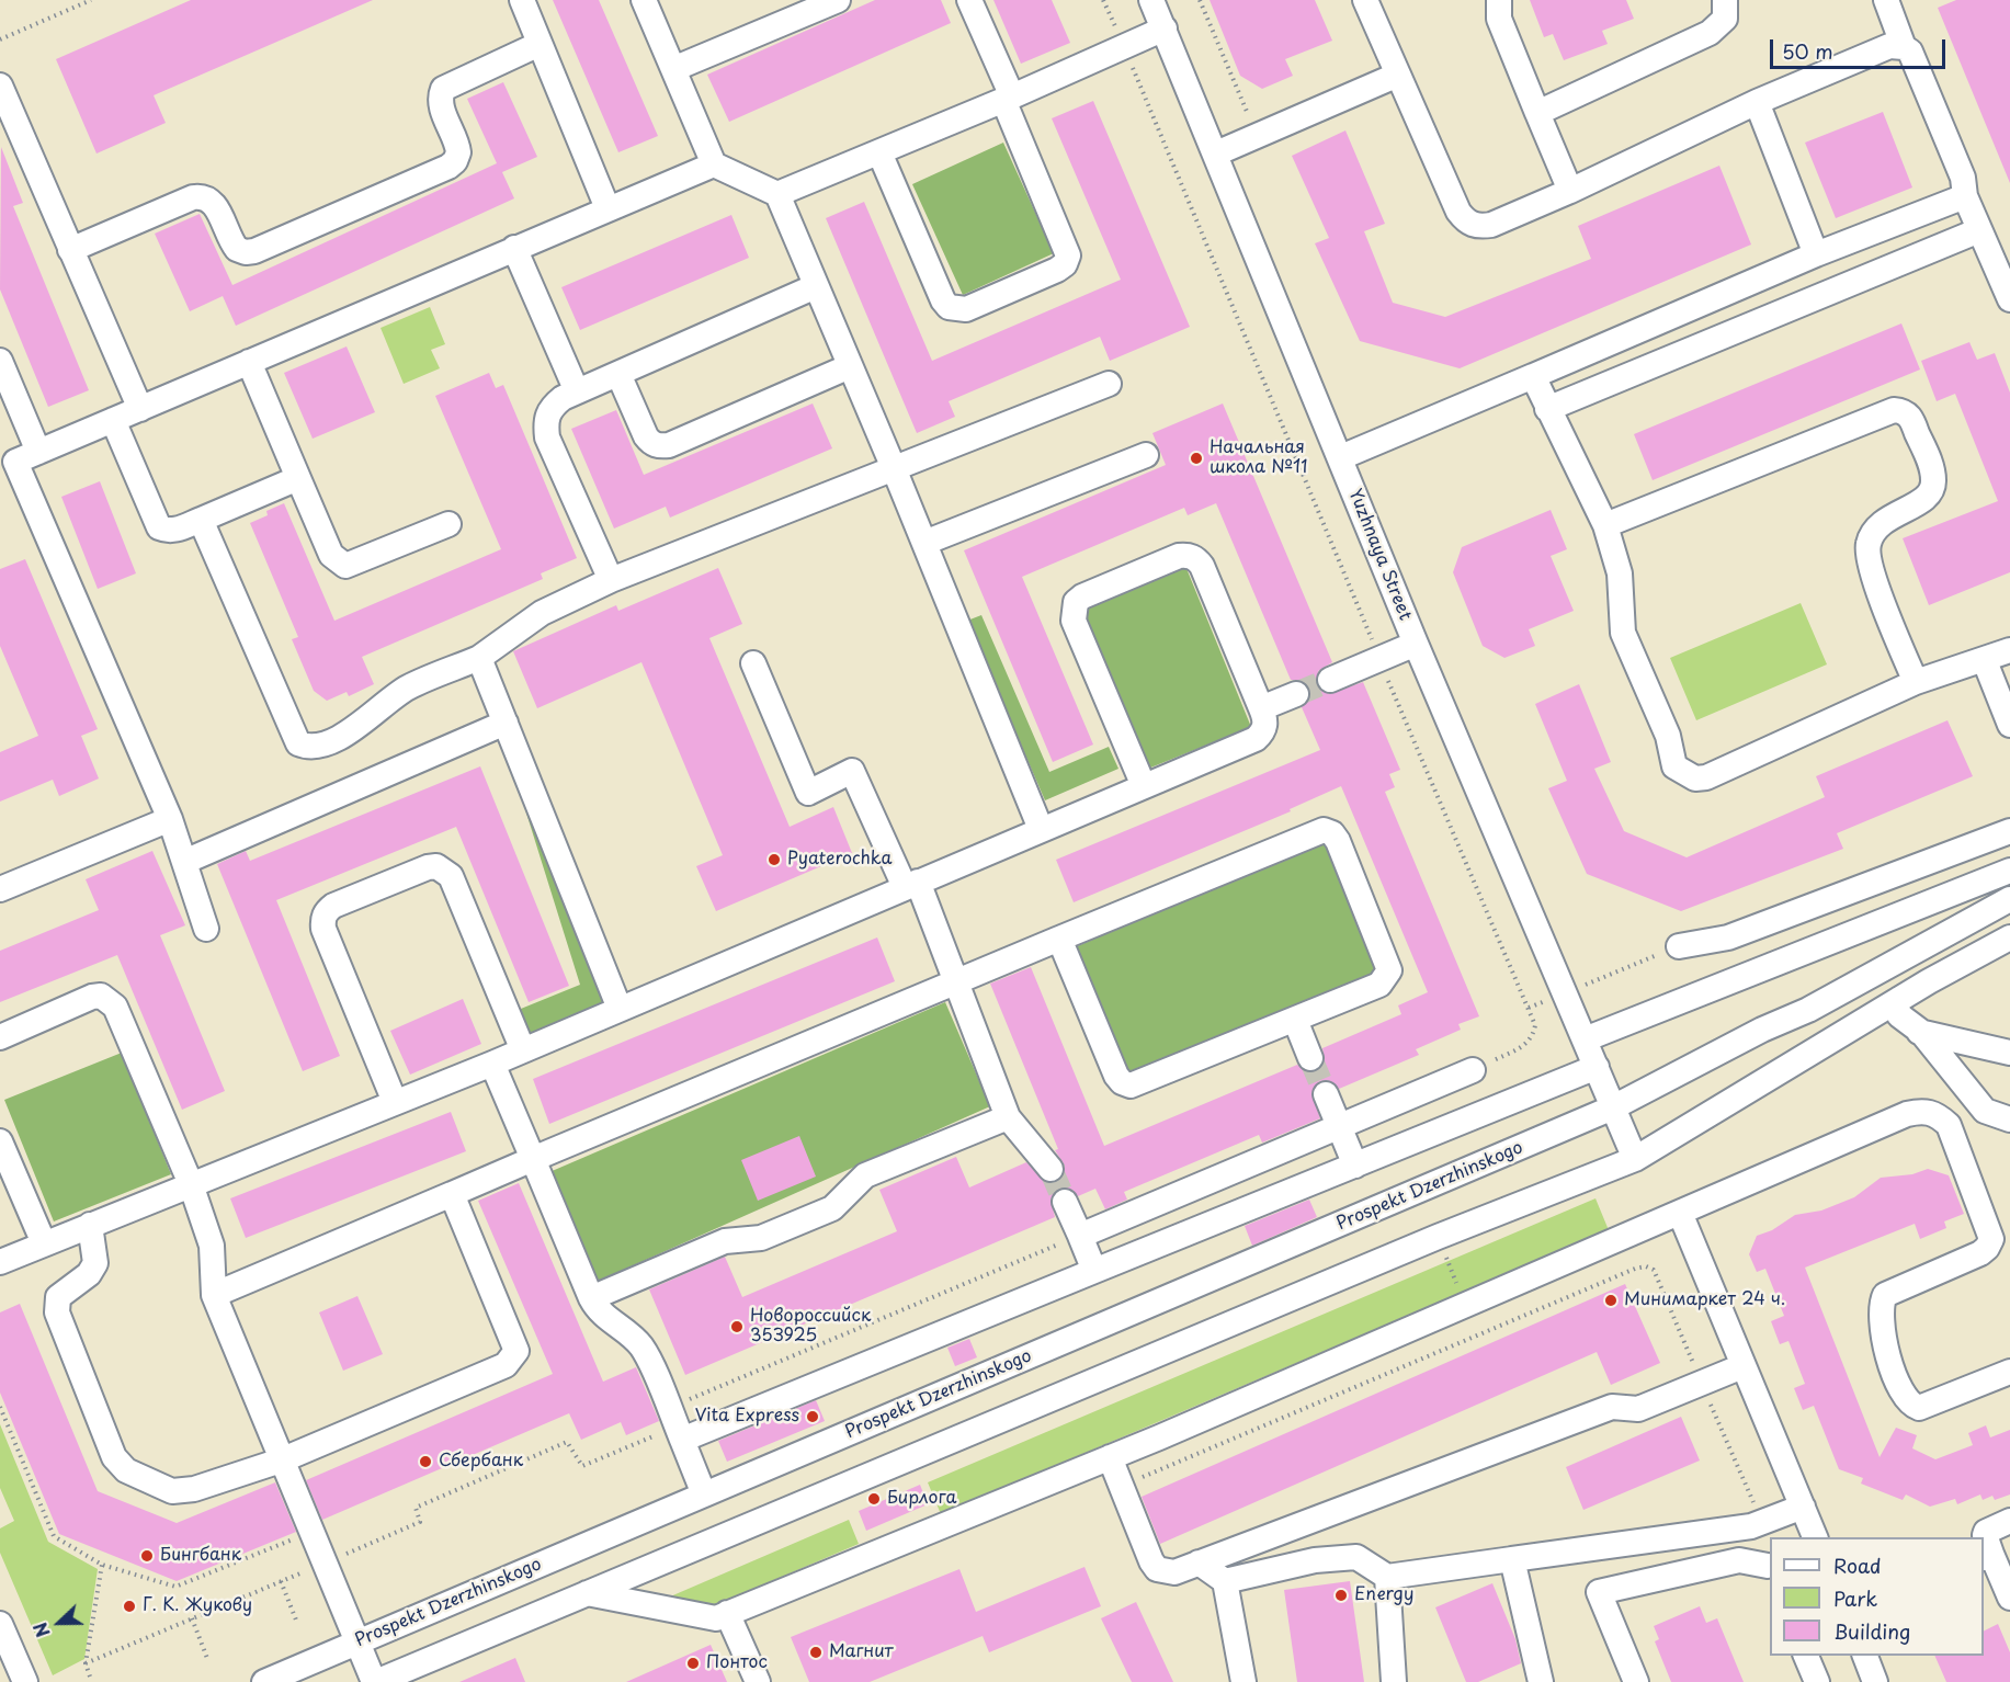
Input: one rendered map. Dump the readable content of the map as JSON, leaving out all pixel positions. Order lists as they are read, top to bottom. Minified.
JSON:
{"streets":{"street":["Yuzhnaya Street","Prospekt Dzerzhinskogo"]},"crossings":[["Yuzhnaya Street","Prospekt Dzerzhinskogo"]],"places":["Начальная школа №11","Pyaterochka","Минимаркет 24 ч.","Новороссийск 353925","Vita Express","Сбербанк","Бирлога","Бингбанк","Energy","Г. К. Жукову","Магнит","Понтос"],"legend":["Road","Park","Building"],"scale_bar":"50 m","north":"left"}
